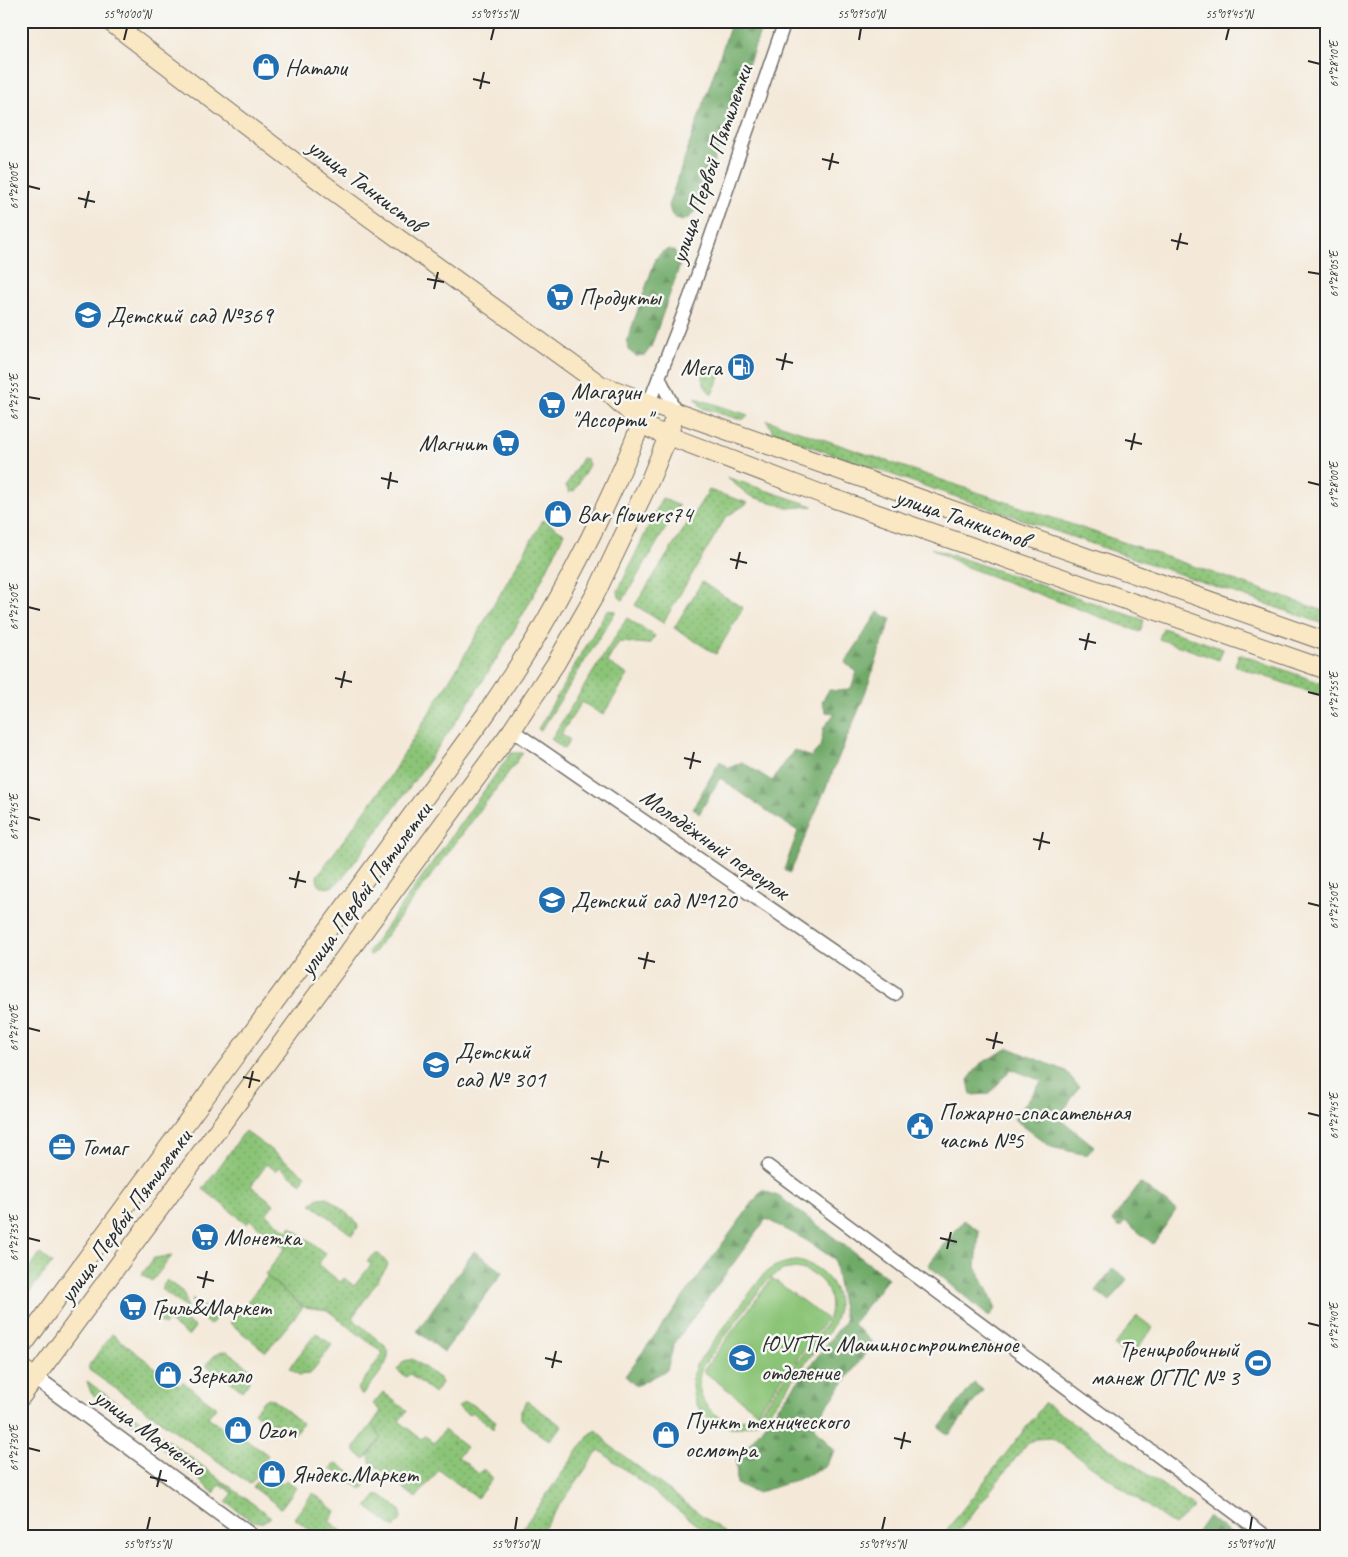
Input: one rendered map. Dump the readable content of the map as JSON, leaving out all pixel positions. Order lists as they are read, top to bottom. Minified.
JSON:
{"streets":{"main road":["улица Первой Пятилетки","улица Танкистов","улица Марченко"],"street":["Молодёжный переулок"]},"crossings":[["улица Первой Пятилетки","улица Танкистов"],["улица Первой Пятилетки","Молодёжный переулок"],["улица Первой Пятилетки","улица Марченко"]],"places":{"shop":["Натали","Bar flowers74","Зеркало","Ozon","Пункт технического осмотра","Яндекс.Маркет"],"supermarket":["Продукты","Магазин \"Ассорти\"","Магнит","Монетка","Гриль&Маркет"],"school or university":["Детский сад №369","Детский сад №120","Детский сад № 301","ЮУГТК. Машиностроительное отделение"],"fuel station":["Мега"],"public building":["Пожарно-спасательная часть №5"],"office":["Томаг"],"sports":["Тренировочный манеж ОГПС № 3"]},"coordinates":["55°10'00\"N","55°09'55\"N","55°09'50\"N","55°09'45\"N","61°28'10\"E","61°28'00\"E","61°28'05\"E","61°27'55\"E","61°27'50\"E","61°27'45\"E","61°27'40\"E","61°27'35\"E","61°27'30\"E","55°09'40\"N"]}
